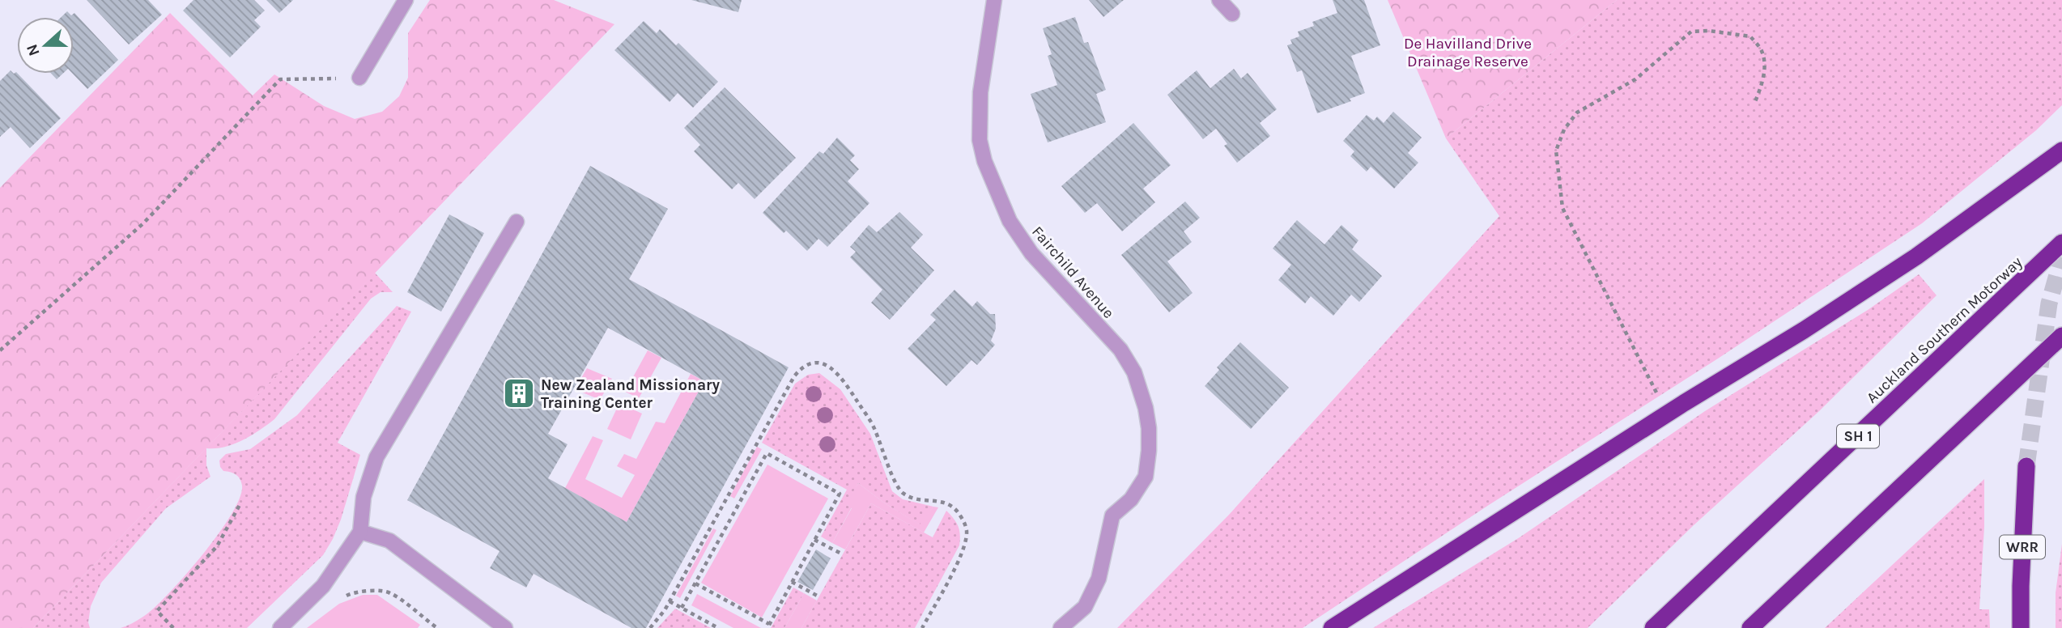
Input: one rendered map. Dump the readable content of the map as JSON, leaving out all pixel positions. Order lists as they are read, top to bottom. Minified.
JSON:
{"streets":{"highway":["Auckland Southern Motorway","SH 1","WRR"],"street":["Fairchild Avenue"]},"parks":["De Havilland Drive Drainage Reserve"],"places":{"building":["New Zealand Missionary Training Center"]},"north":"left"}
